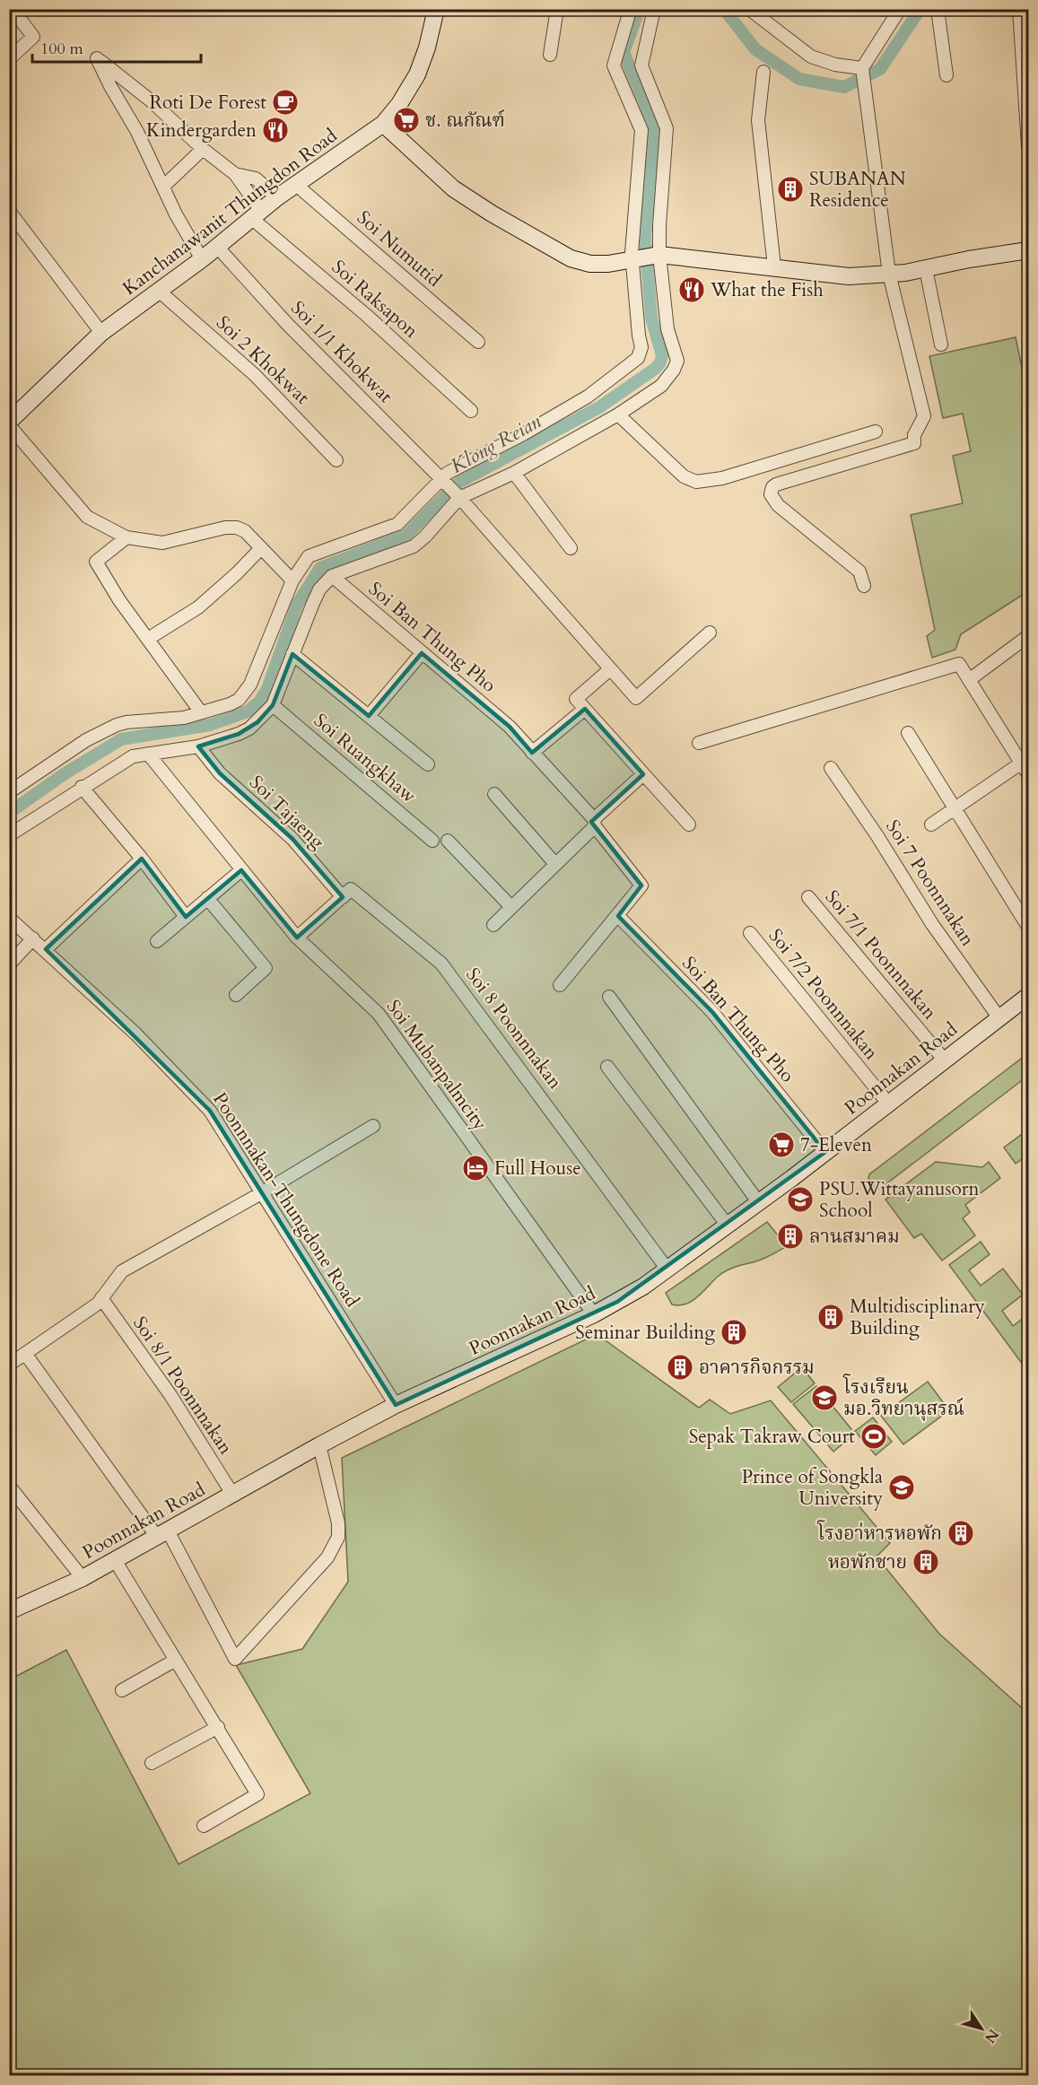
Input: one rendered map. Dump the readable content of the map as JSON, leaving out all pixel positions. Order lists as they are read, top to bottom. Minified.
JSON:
{"streets":{"street":["Kanchanawanit Thungdon Road","Soi Numutid","Soi Raksapon","Soi 1/1 Khokwat","Soi 2 Khokwat","Soi Ban Thung Pho","Soi Ruangkhaw","Soi Tajaeng","Soi 7 Poonnnakan","Soi 7/1 Poonnnakan","Soi 7/2 Poonnnakan","Soi 8 Poonnnakan","Soi Mubanpalmcity","Poonnakan Road","Poonnnakan-Thungdone Road","Soi 8/1 Poonnnakan"]},"crossings":[["Kanchanawanit Thungdon Road","Soi Numutid"],["Kanchanawanit Thungdon Road","Soi Raksapon"],["Kanchanawanit Thungdon Road","Soi 1/1 Khokwat"],["Kanchanawanit Thungdon Road","Soi 2 Khokwat"],["Soi Ban Thung Pho","Poonnakan Road"],["Soi Tajaeng","Soi 8 Poonnnakan"],["Soi 7 Poonnnakan","Poonnakan Road"],["Soi 7/1 Poonnnakan","Poonnakan Road"],["Soi 7/2 Poonnnakan","Poonnakan Road"],["Soi 8 Poonnnakan","Poonnakan Road"],["Soi Mubanpalmcity","Poonnakan Road"],["Poonnakan Road","Poonnnakan-Thungdone Road"],["Poonnakan Road","Soi 8/1 Poonnnakan"]],"water":["Klong Reian"],"places":{"cafe":["Roti De Forest"],"supermarket":["ช. ณกัณฑ์","7-Eleven"],"restaurant":["Kindergarden","What the Fish"],"building":["SUBANAN Residence","ลานสมาคม","Multidisciplinary Building","Seminar Building","อาคารกิจกรรม","โรงอา่หารหอพัก","หอพักชาย"],"hotel":["Full House"],"school or university":["PSU.Wittayanusorn School","โรงเรียน มอ.วิทยานุสรณ์","Prince of Songkla University"],"sports":["Sepak Takraw Court"]},"scale_bar":"100 m","north":"bottom right"}
